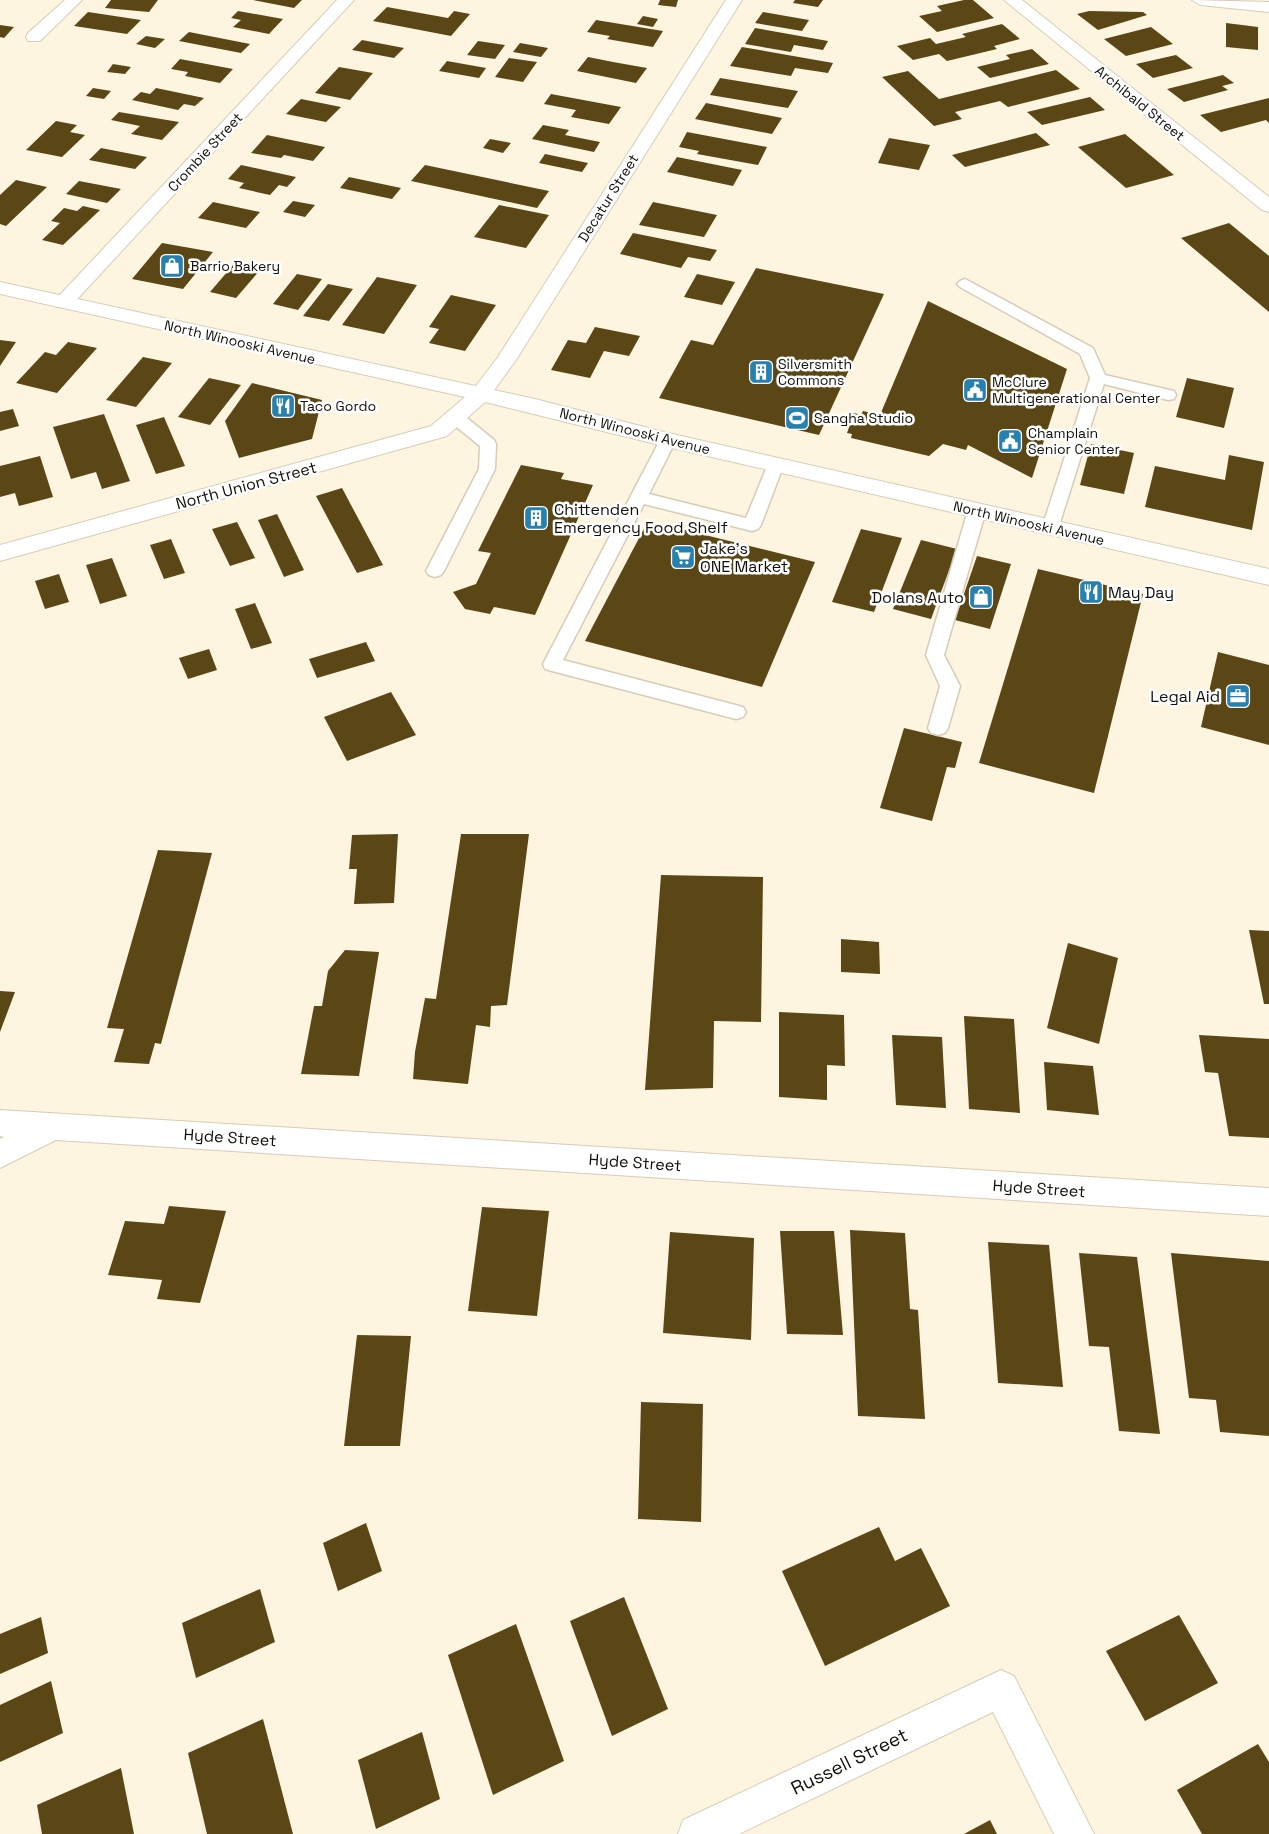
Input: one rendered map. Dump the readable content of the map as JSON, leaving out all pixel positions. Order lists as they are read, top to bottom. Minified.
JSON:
{"streets":{"street":["Archibald Street","Crombie Street","Decatur Street","North Winooski Avenue","North Union Street","Hyde Street","Russell Street"]},"crossings":[["Crombie Street","North Winooski Avenue"],["Decatur Street","North Winooski Avenue"],["Decatur Street","North Union Street"],["North Winooski Avenue","North Union Street"]],"places":{"shop":["Barrio Bakery","Dolans Auto"],"building":["Silversmith Commons","Chittenden Emergency Food Shelf"],"public building":["McClure Multigenerational Center","Champlain Senior Center"],"restaurant":["Taco Gordo","May Day"],"sports":["Sangha Studio"],"supermarket":["Jake's ONE Market"],"office":["Legal Aid"]}}
